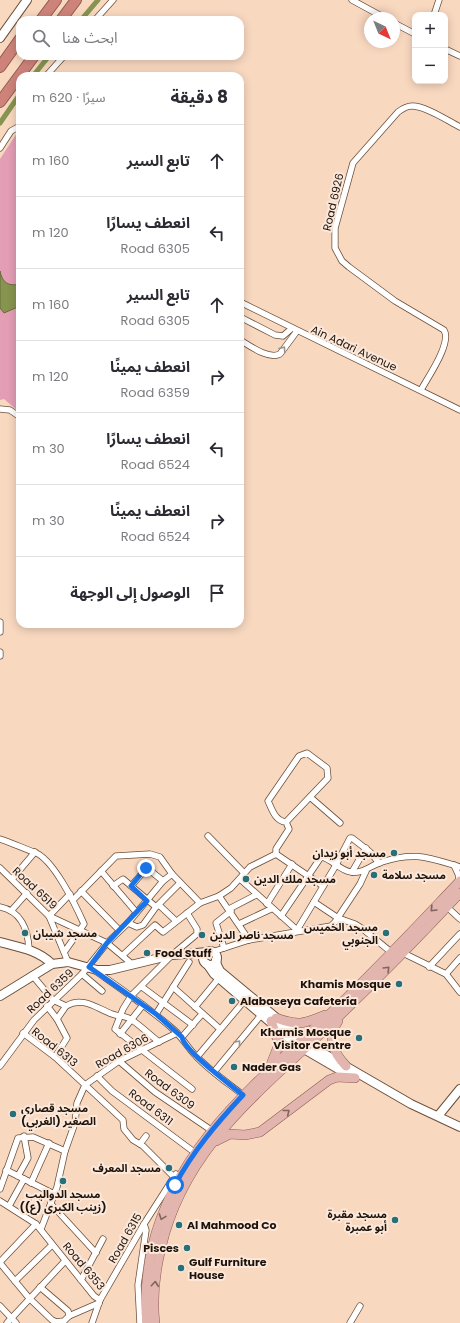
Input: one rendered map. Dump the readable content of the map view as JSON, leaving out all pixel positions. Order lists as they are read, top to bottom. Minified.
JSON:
{"streets":{"street":["Road 6926","Ain Adari Avenue","Road 6519","Road 6359","Road 6313","Road 6306","Road 6309","Road 6311","Road 6315","Road 6353"]},"crossings":[["Road 6926","Ain Adari Avenue"],["Road 6519","Road 6359"],["Road 6359","Road 6313"],["Road 6313","Road 6306"],["Road 6313","Road 6315"],["Road 6306","Road 6309"],["Road 6306","Road 6311"],["Road 6306","Road 6353"],["Road 6315","Road 6353"]],"places":["مسجد أبو زيدان","مسجد سلامة","مسجد ملك الدين","مسجد شيبان","مسجد الخميس الجنوبي","مسجد ناصر الدين","Food Stuff","Khamis Mosque","Alabaseya Cafetería","Khamis Mosque Visitor Centre","Nader Gas","مسجد قصاري الصغير (الغربي)","مسجد المعرف","مسجد الدواليب (زينب الكبرى (ع))","مسجد مقبرة أبو عمبرة","Al Mahmood Co","Pisces","Gulf Furniture House"],"north":"bottom right","page":{"map_buttons":["+","−"],"search":"ابحث هنا","heading":["8 دقيقة","سيرًا · 620 m"],"list":[["تابع السير","160 m"],["انعطف يسارًا","Road 6305","120 m"],["تابع السير","Road 6305","160 m"],["انعطف يمينًا","Road 6359","120 m"],["انعطف يسارًا","Road 6524","30 m"],["انعطف يمينًا","Road 6524","30 m"],"الوصول إلى الوجهة"]}}
